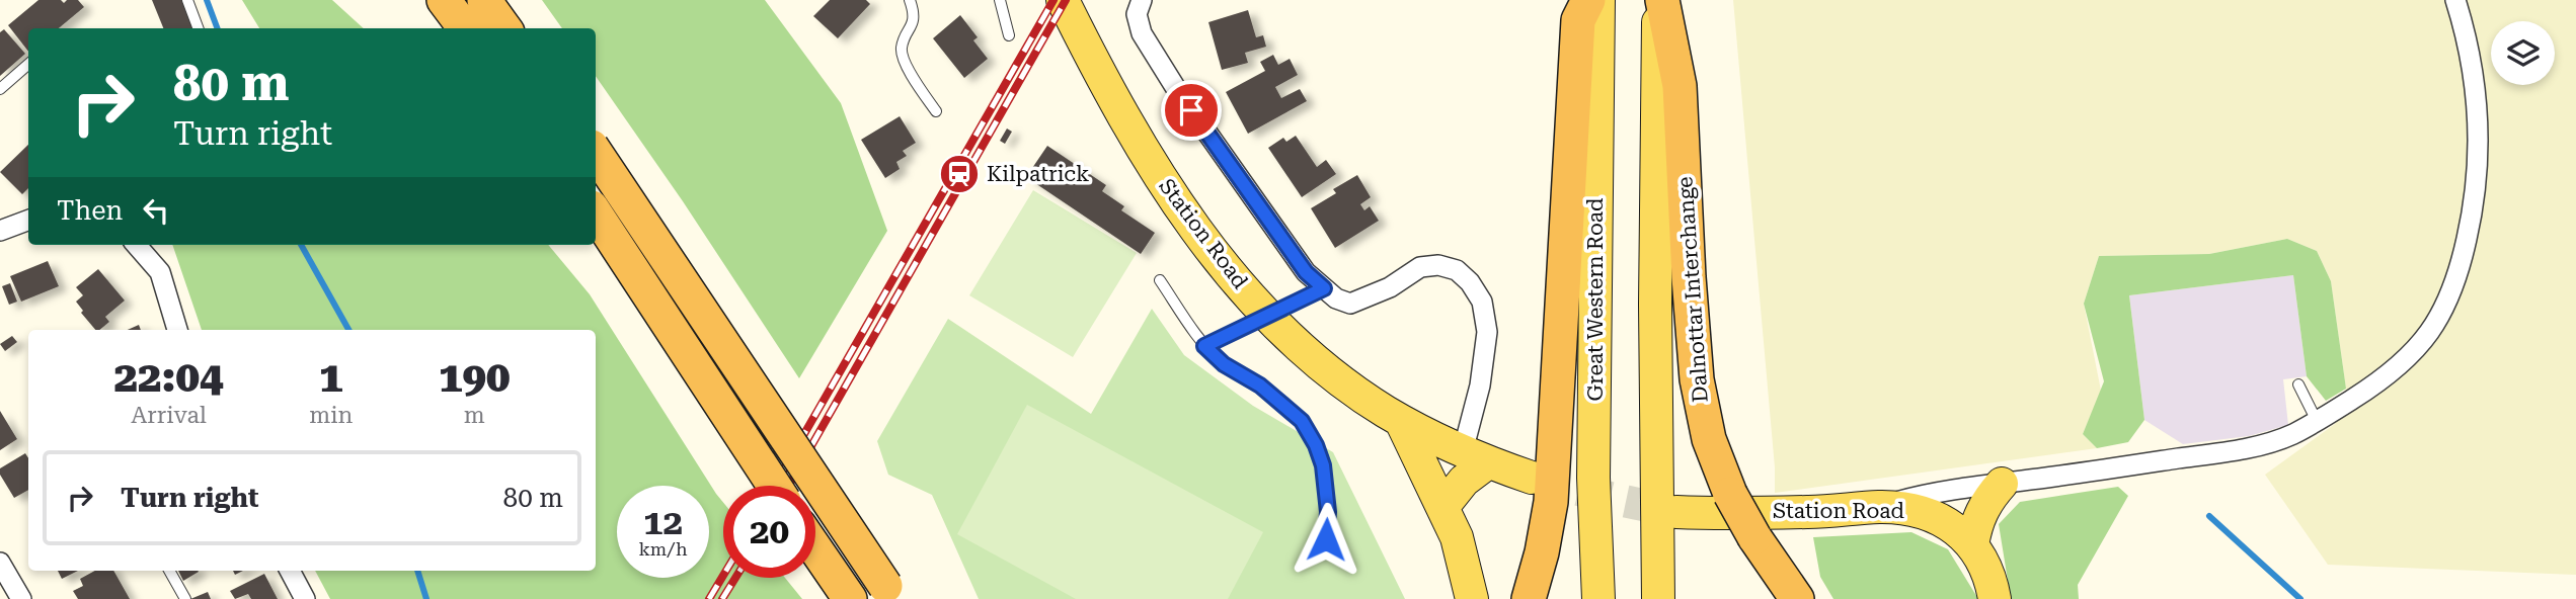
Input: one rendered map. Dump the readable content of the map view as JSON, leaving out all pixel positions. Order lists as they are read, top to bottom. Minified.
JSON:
{"streets":{"highway":["Dalnottar Interchange"],"main road":["Station Road","Great Western Road"]},"places":{"station":["Kilpatrick"]},"page":{"turn":["80 m","Turn right"],"then":"Then","eta":["22:04","Arrival","1","min","190","m"],"list":[{"name":"Turn right","value":"80 m"}],"speed":"12 km/h","limit":"20"}}
